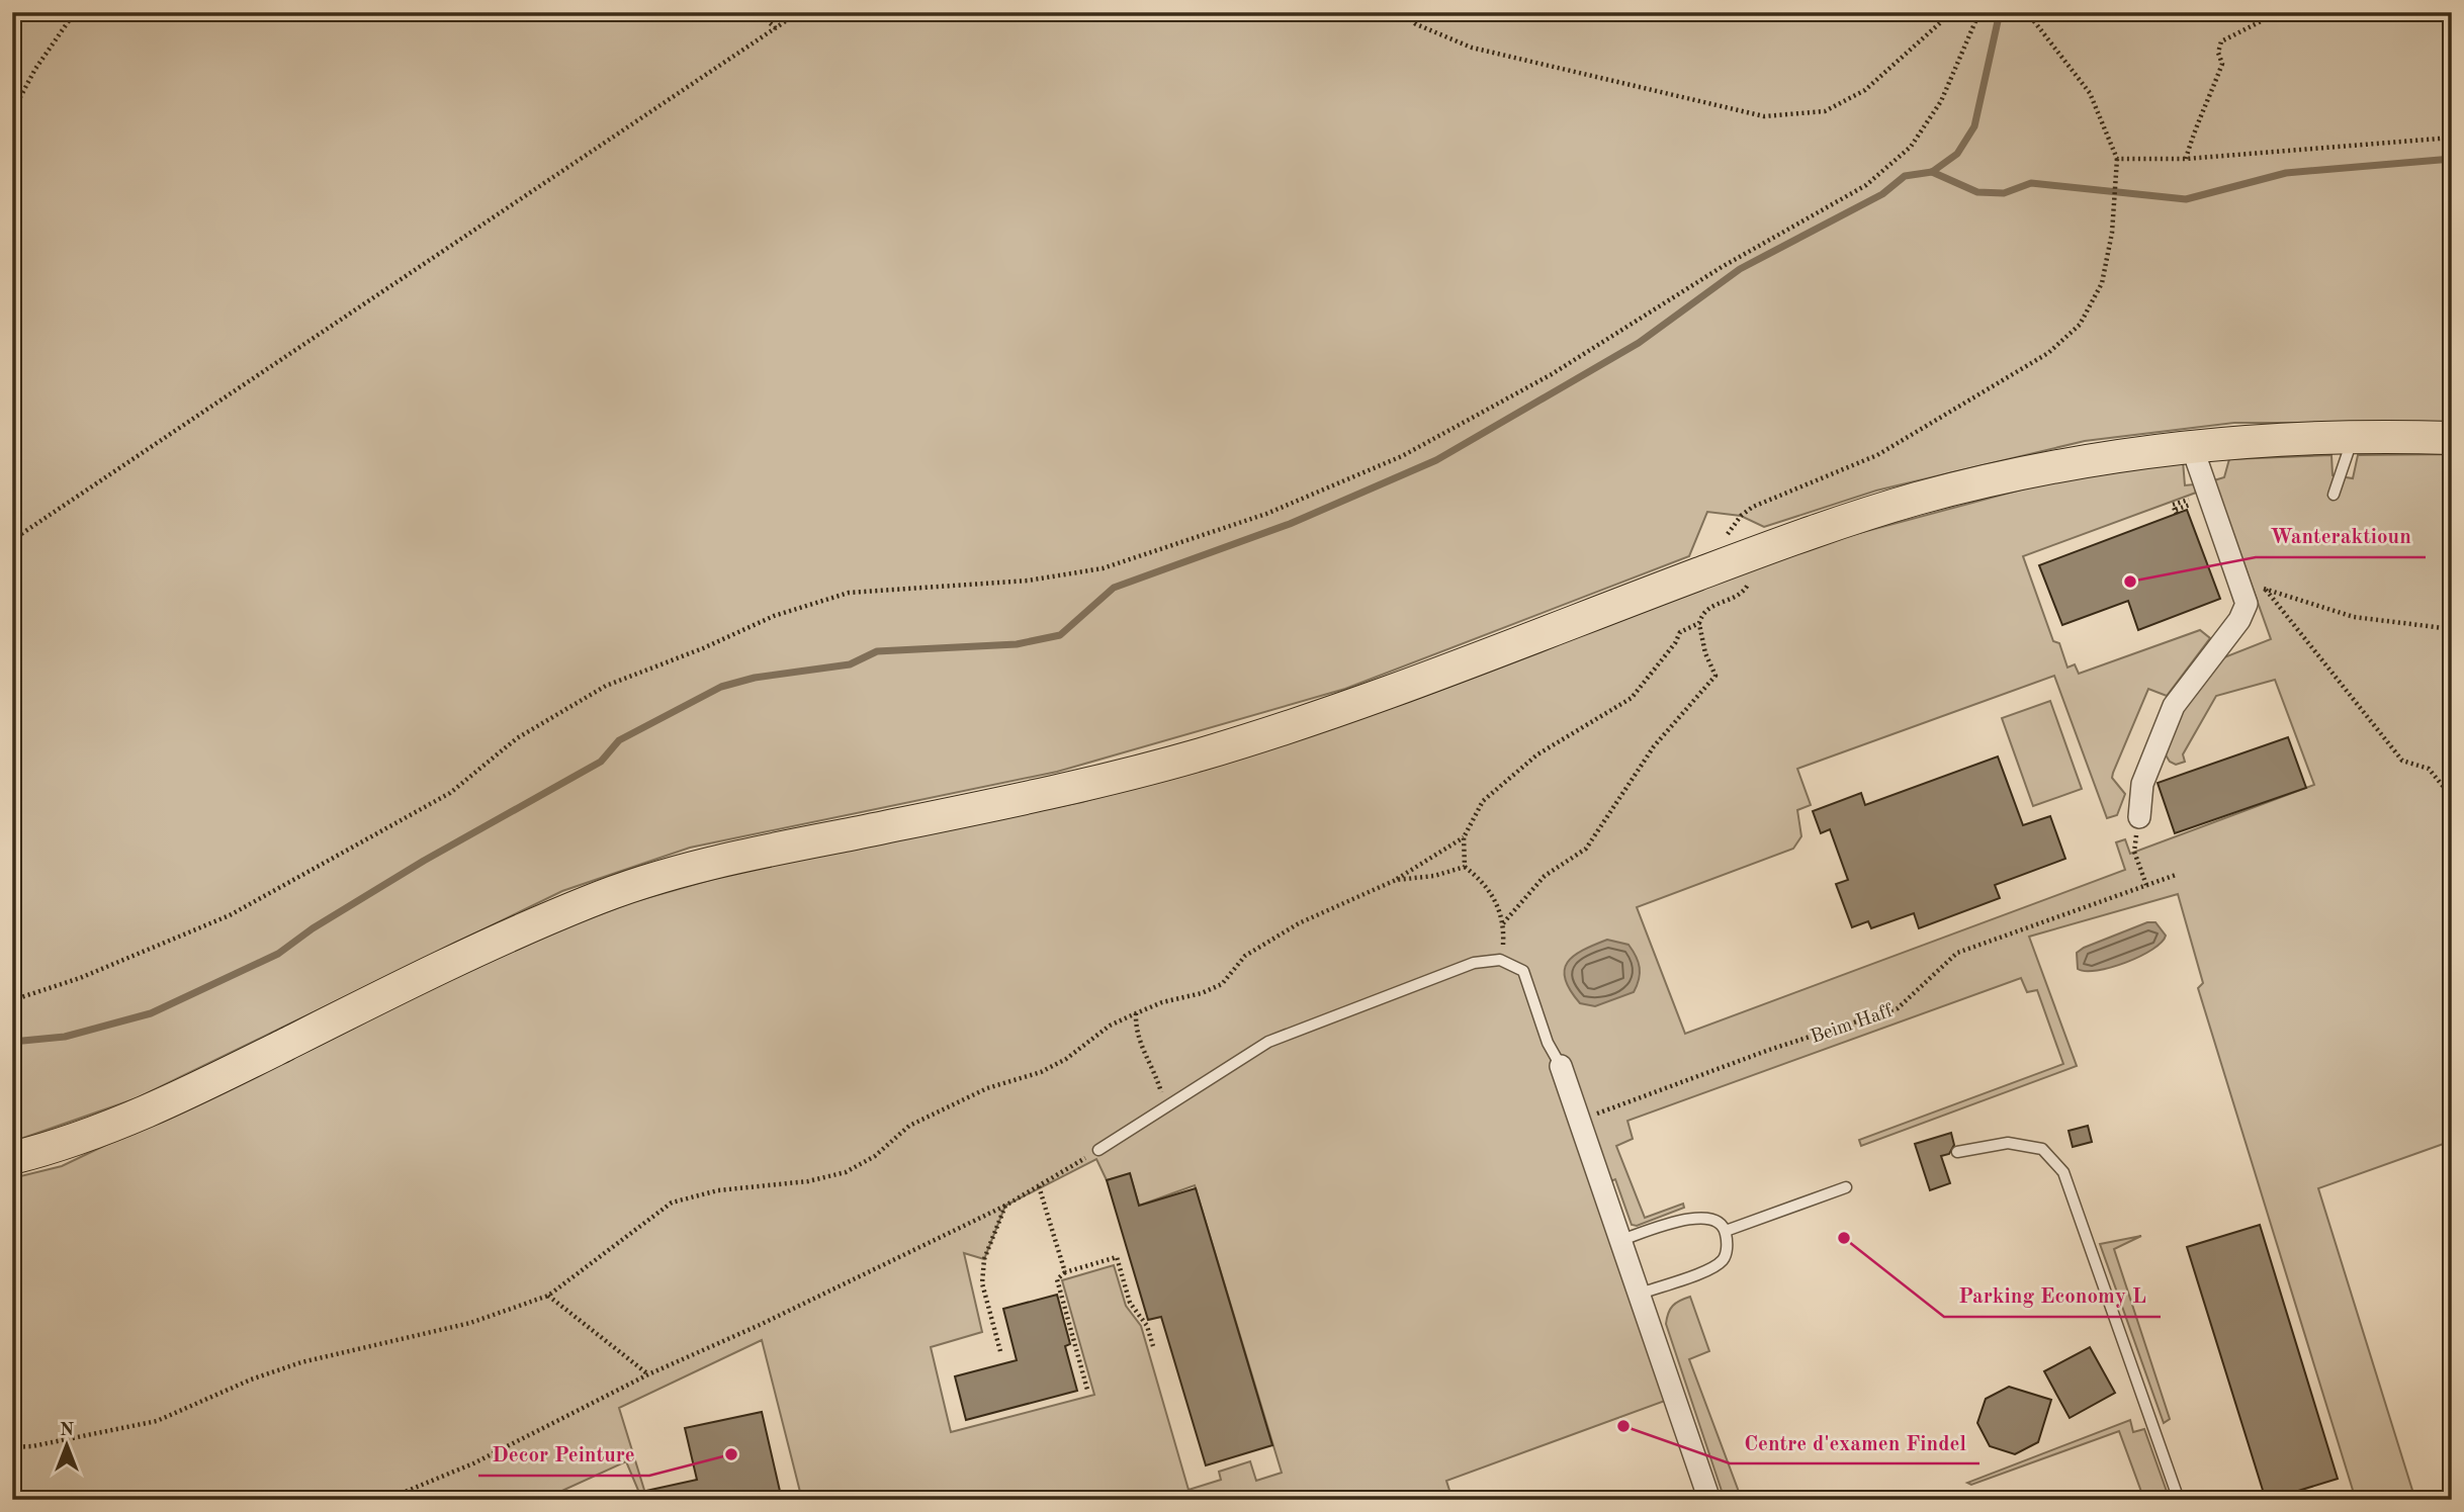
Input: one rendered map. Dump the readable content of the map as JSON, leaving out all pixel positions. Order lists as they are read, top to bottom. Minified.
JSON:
{"streets":{"path":["Beim Haff"]},"places":["Wanteraktioun","Parking Economy L","Centre d'examen Findel","Decor Peinture"],"north":"top"}
